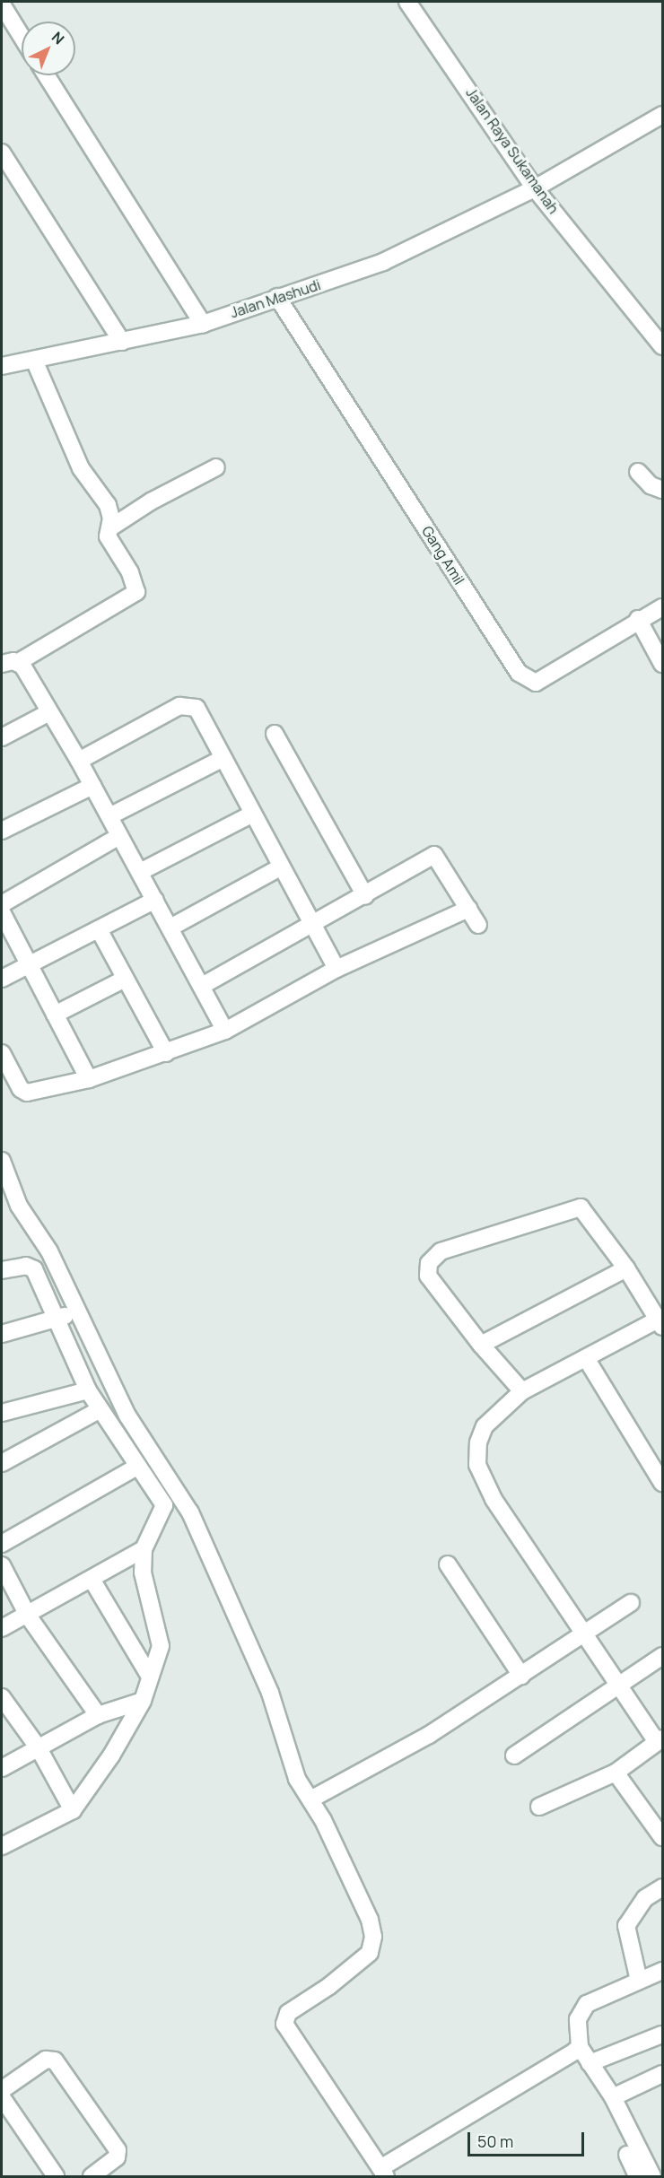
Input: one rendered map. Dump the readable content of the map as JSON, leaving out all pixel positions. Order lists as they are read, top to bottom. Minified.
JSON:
{"streets":{"street":["Jalan Raya Sukamanah","Jalan Mashudi","Gang Amil"]},"crossings":[["Jalan Raya Sukamanah","Jalan Mashudi"],["Jalan Mashudi","Gang Amil"]],"scale_bar":"50 m","north":"top right"}
